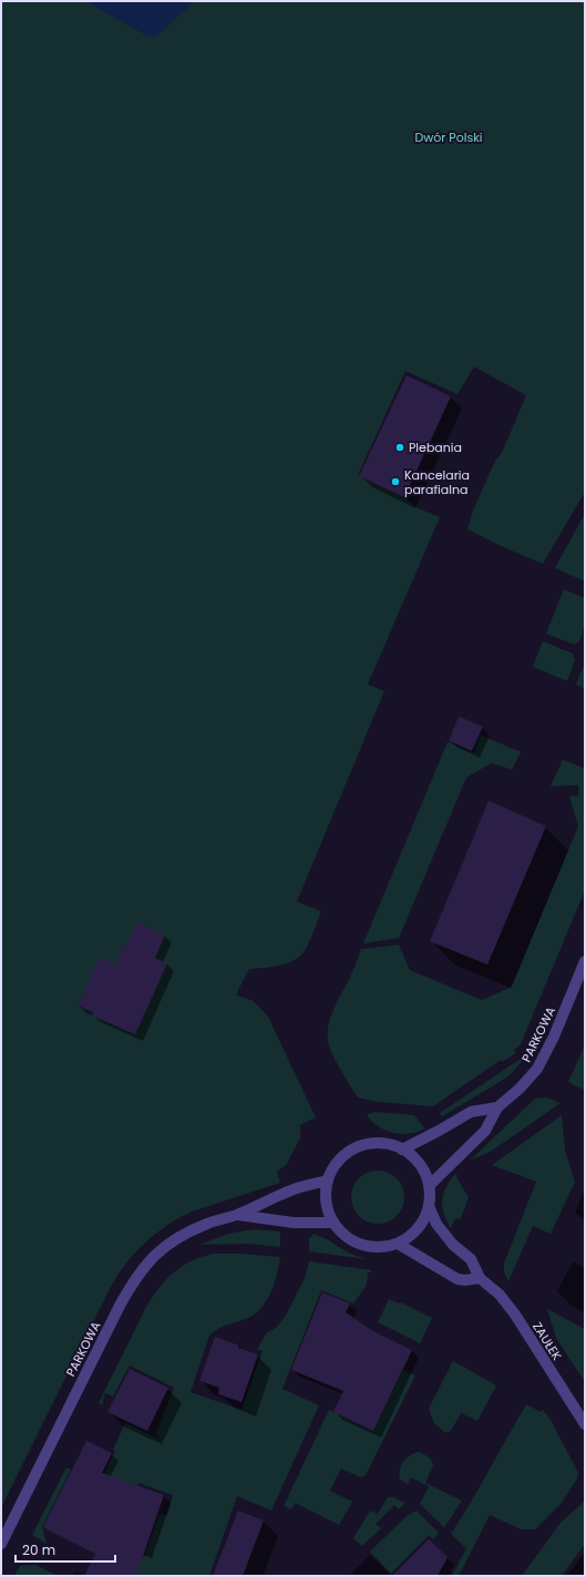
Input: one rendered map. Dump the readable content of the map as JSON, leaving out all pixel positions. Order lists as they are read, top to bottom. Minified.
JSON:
{"streets":{"street":["PARKOWA","ZAUŁEK"]},"crossings":[["PARKOWA","ZAUŁEK"]],"parks":["Dwór Polski"],"places":["Plebania","Kancelaria parafialna"],"scale_bar":"20 m"}
